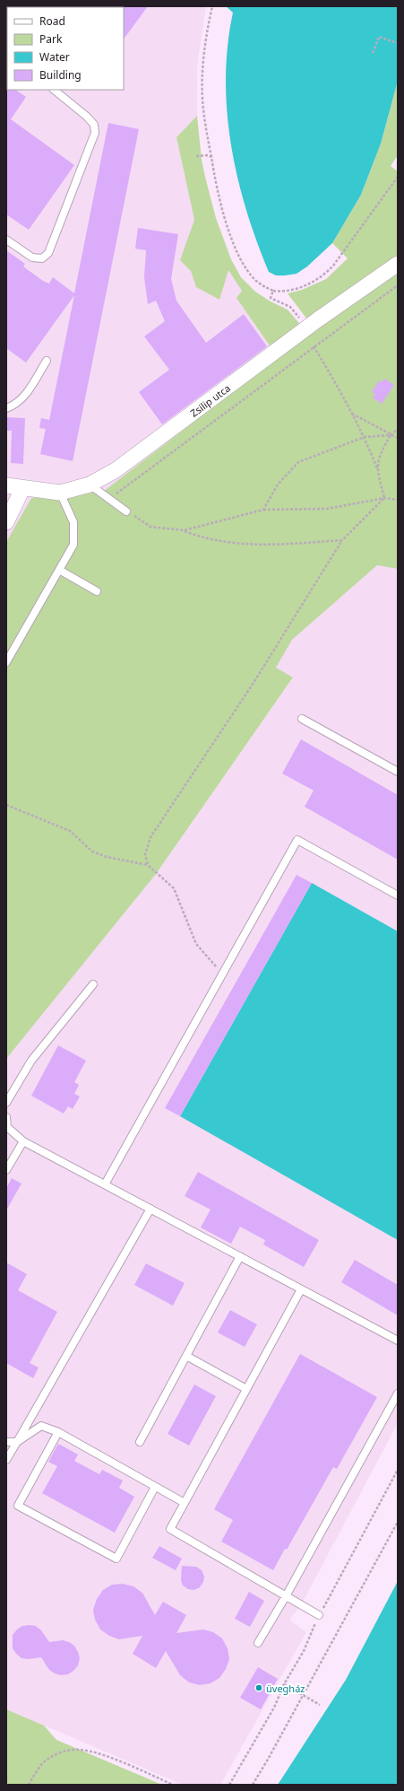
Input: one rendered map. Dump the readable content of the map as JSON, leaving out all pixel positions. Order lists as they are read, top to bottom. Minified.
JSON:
{"streets":{"street":["Zsilip utca"]},"places":["üvegház"],"legend":["Road","Park","Water","Building"]}
